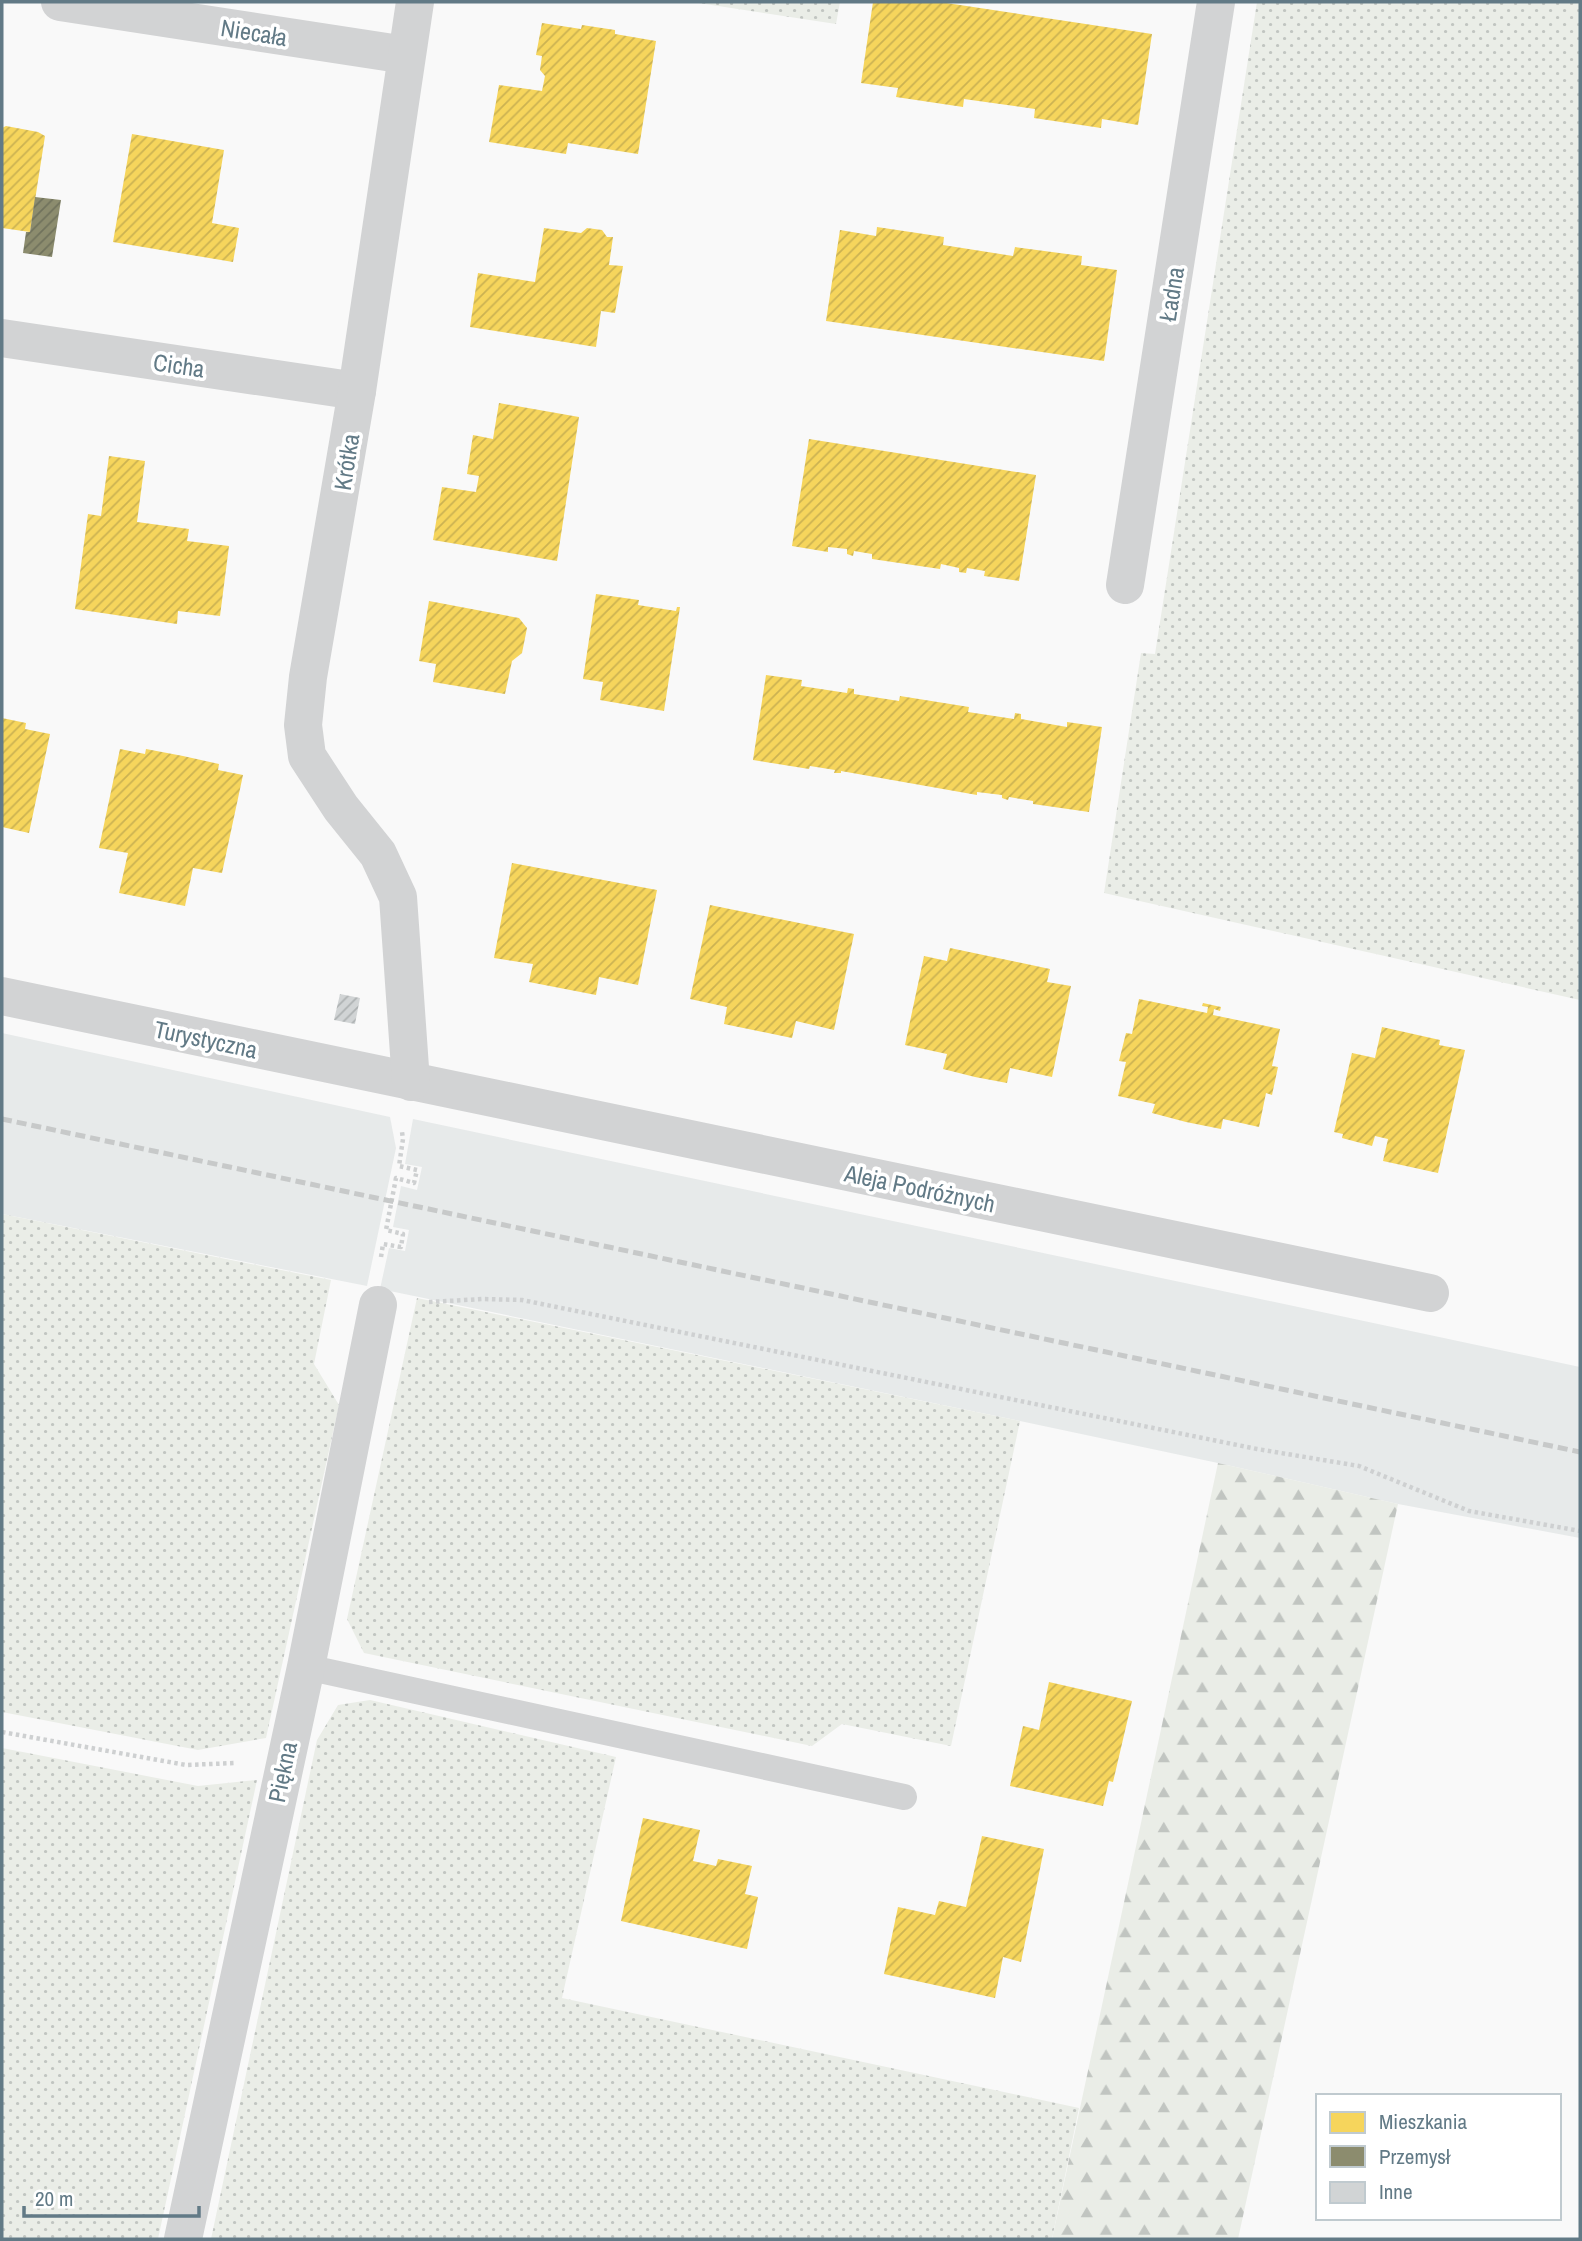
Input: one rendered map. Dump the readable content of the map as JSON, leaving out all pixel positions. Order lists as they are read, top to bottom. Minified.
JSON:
{"streets":{"street":["Niecała","Ładna","Cicha","Krótka","Turystyczna","Aleja Podróżnych","Piękna"]},"crossings":[["Niecała","Krótka"],["Cicha","Krótka"],["Krótka","Turystyczna"],["Krótka","Aleja Podróżnych"],["Turystyczna","Aleja Podróżnych"]],"legend":["Mieszkania","Przemysł","Inne"],"scale_bar":"20 m"}
